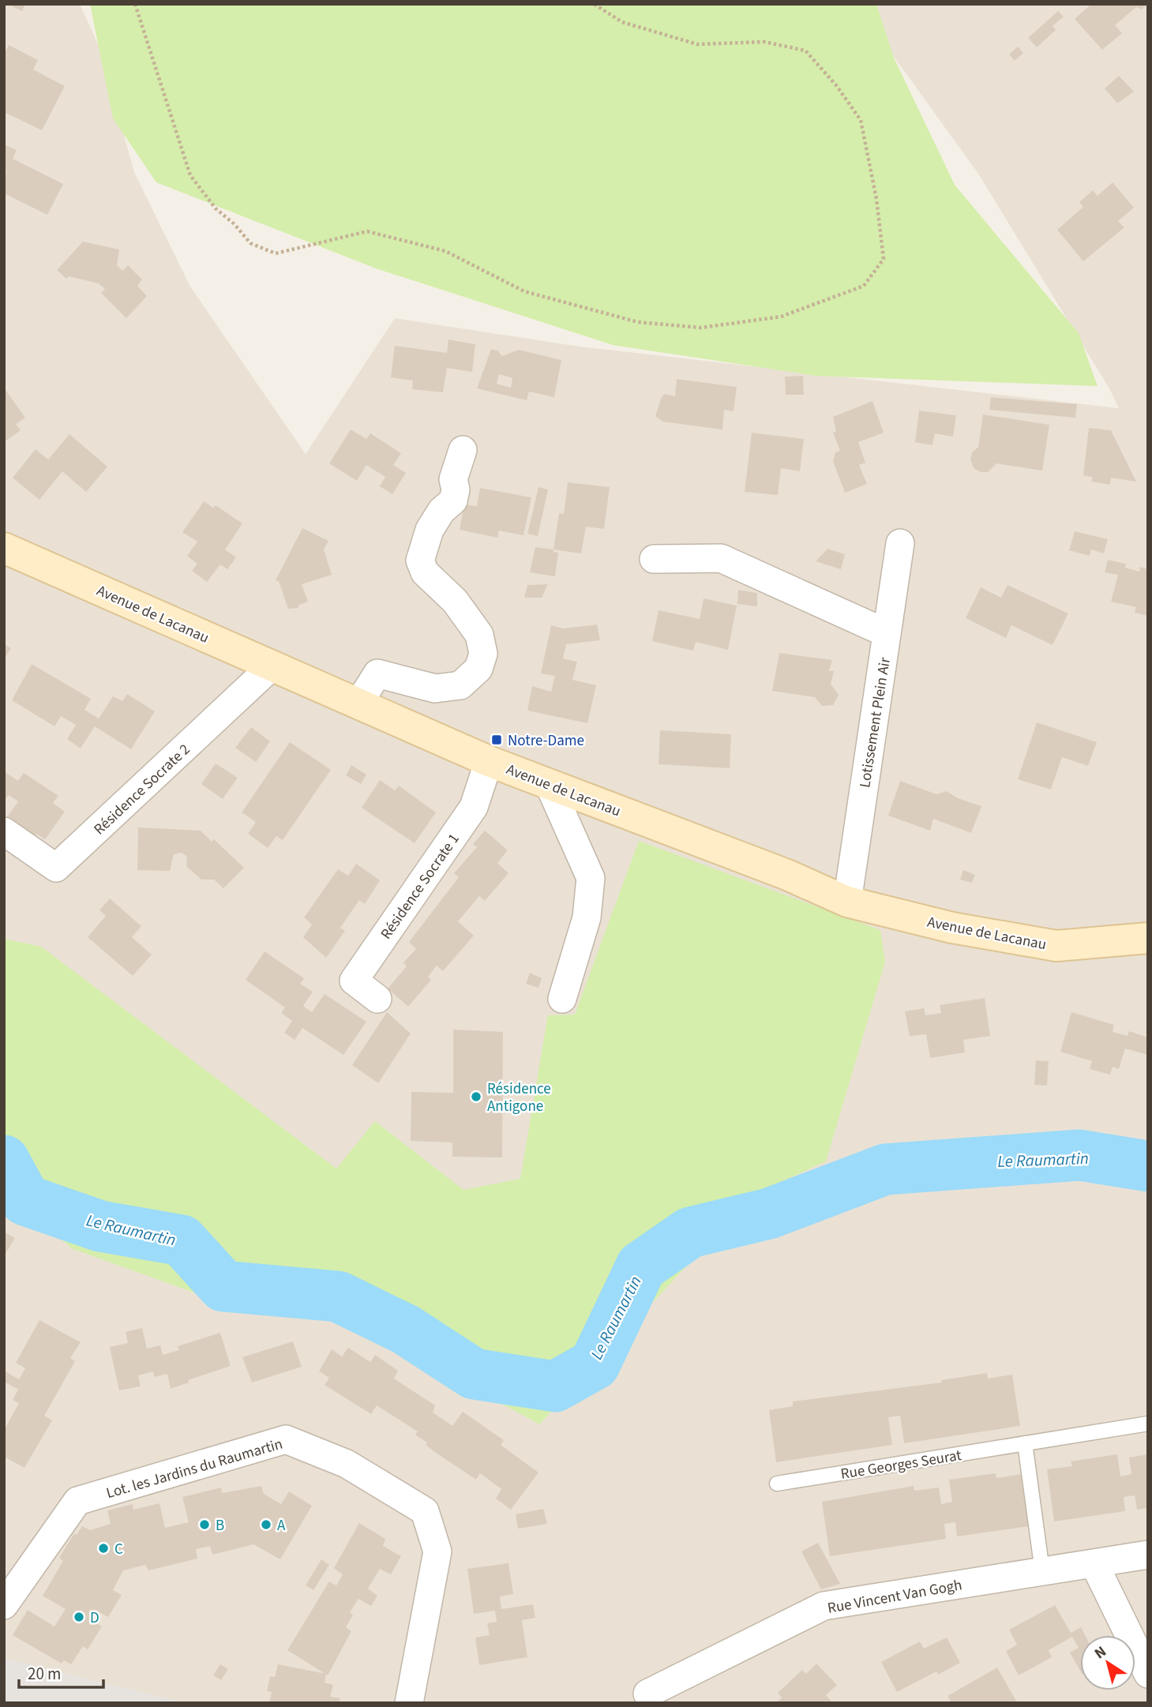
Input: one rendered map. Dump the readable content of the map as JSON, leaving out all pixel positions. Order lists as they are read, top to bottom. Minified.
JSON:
{"streets":{"street":["Avenue de Lacanau","Lotissement Plein Air","Résidence Socrate 2","Résidence Socrate 1","Lot. les Jardins du Raumartin","Rue Vincent Van Gogh"],"lane":["Rue Georges Seurat"]},"crossings":[["Avenue de Lacanau","Lotissement Plein Air"],["Avenue de Lacanau","Résidence Socrate 2"],["Avenue de Lacanau","Résidence Socrate 1"]],"water":["Le Raumartin"],"places":{"transit":["Notre-Dame"],"other":["Résidence Antigone","B","A","C","D"]},"scale_bar":"20 m","north":"top left"}
